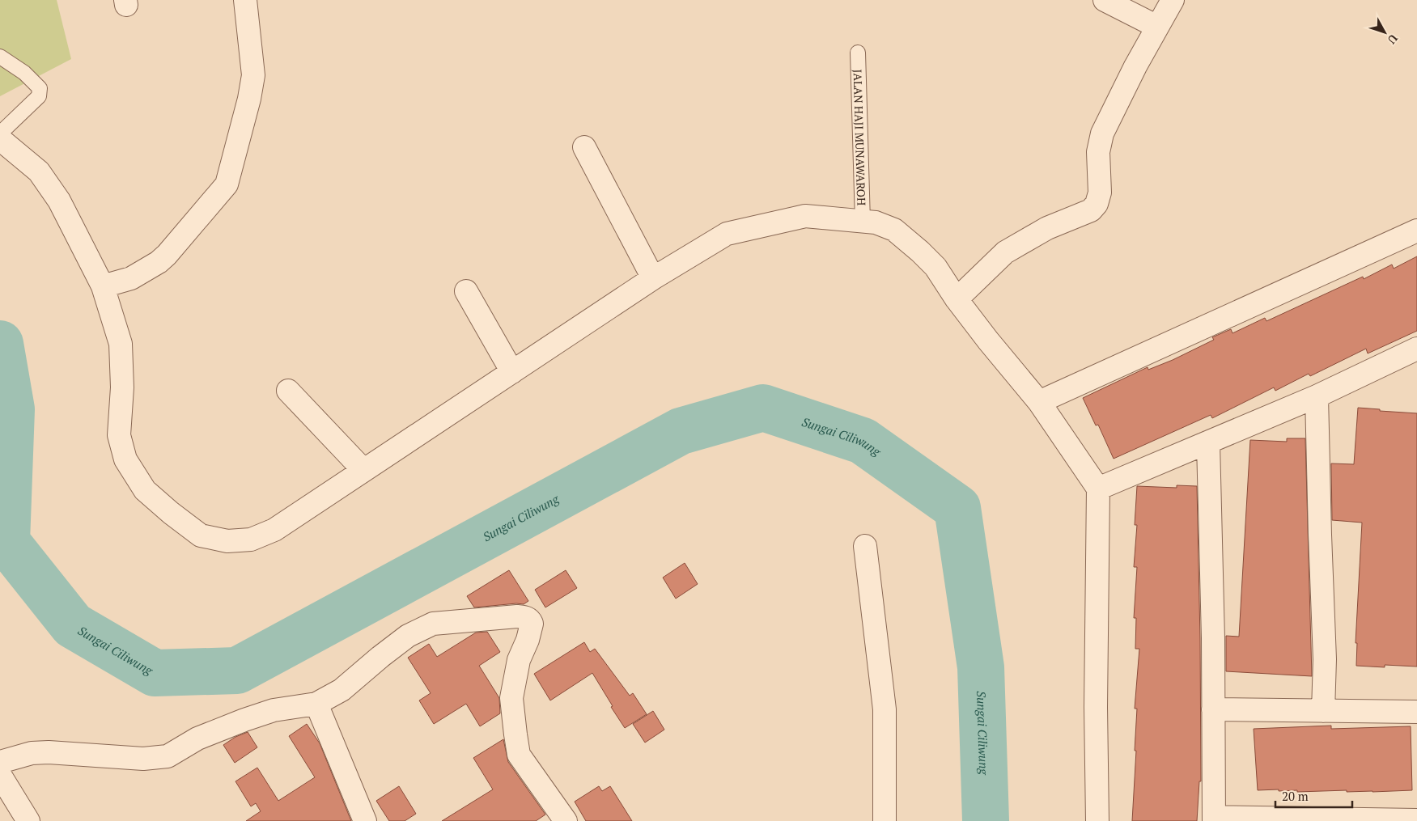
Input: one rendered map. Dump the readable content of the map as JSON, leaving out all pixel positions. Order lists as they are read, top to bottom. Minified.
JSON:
{"streets":{"lane":["JALAN HAJI MUNAWAROH"]},"water":["Sungai Ciliwung"],"scale_bar":"20 m","north":"bottom right"}
